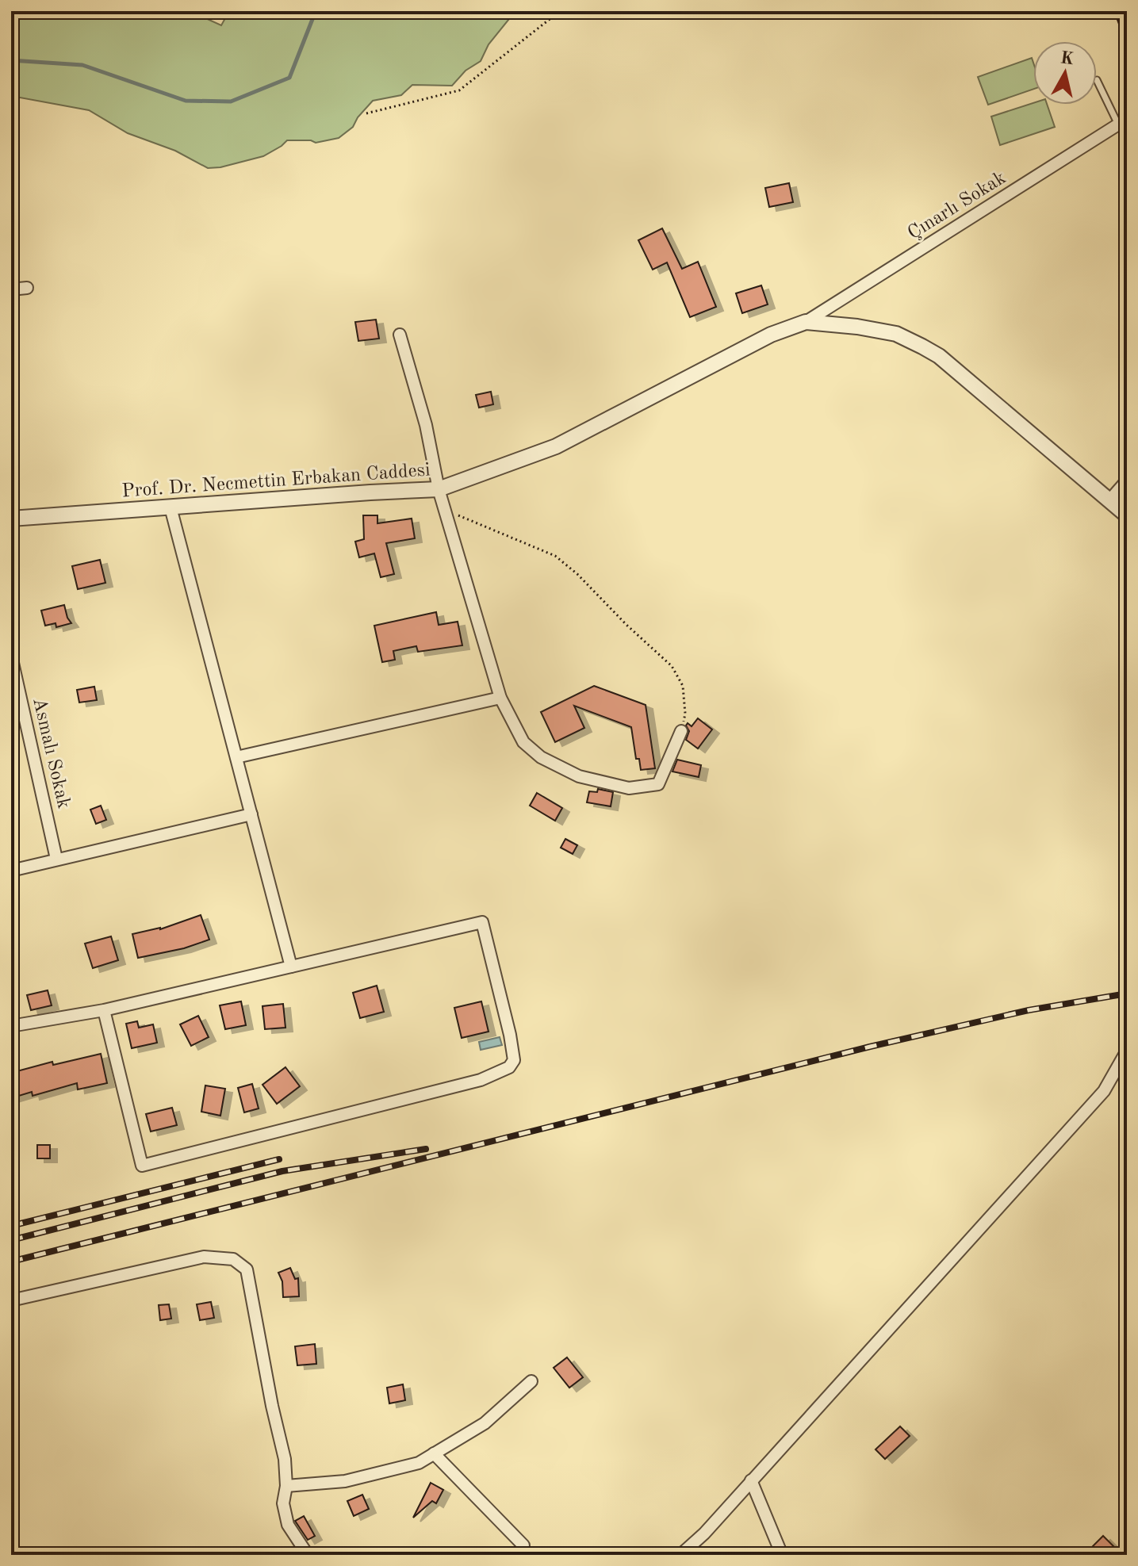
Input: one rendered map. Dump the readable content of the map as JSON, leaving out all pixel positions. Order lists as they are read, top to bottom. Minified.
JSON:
{"streets":{"street":["Çınarlı Sokak","Prof. Dr. Necmettin Erbakan Caddesi","Asmalı Sokak"]},"crossings":[["Çınarlı Sokak","Prof. Dr. Necmettin Erbakan Caddesi"]],"north":"top"}
